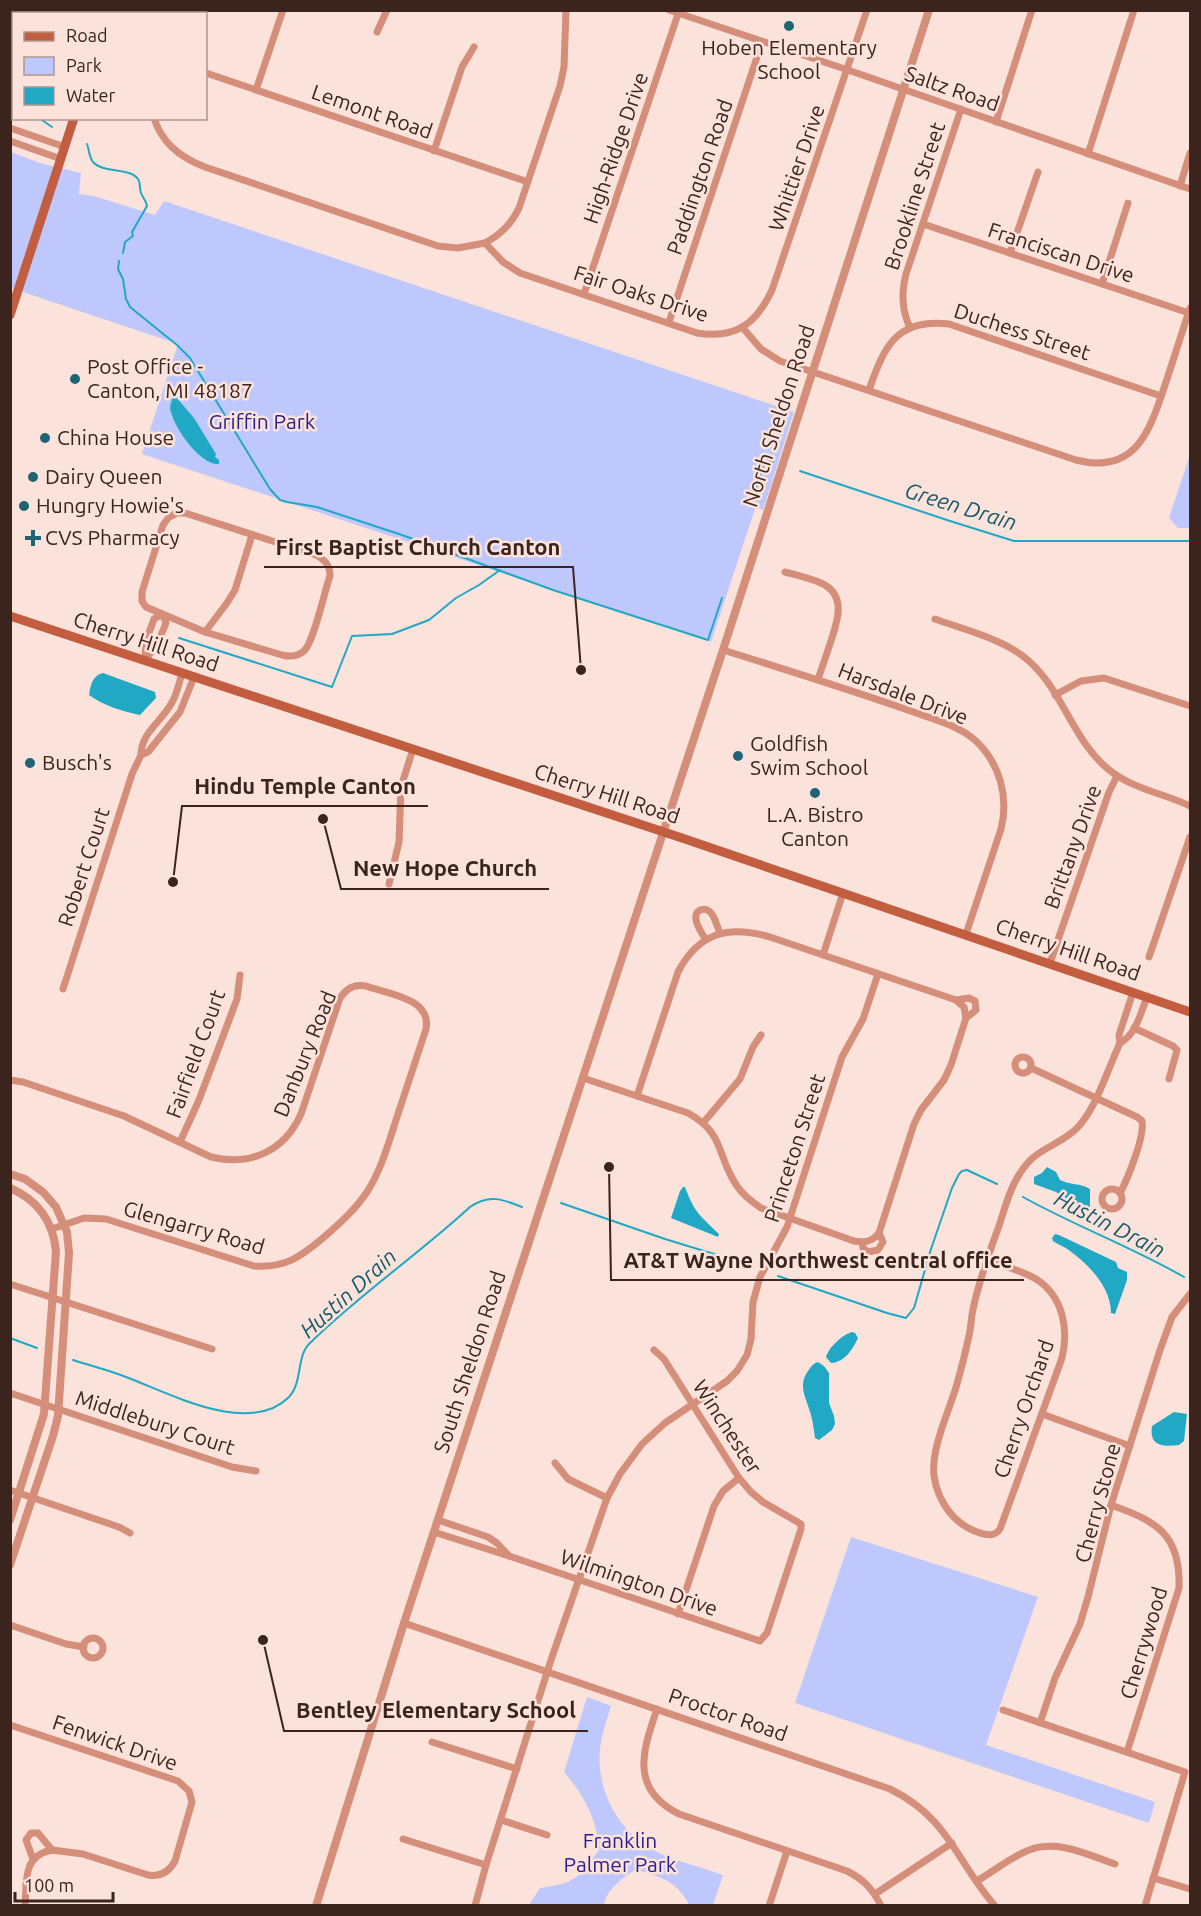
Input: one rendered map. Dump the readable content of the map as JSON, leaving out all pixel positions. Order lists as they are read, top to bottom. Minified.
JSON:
{"streets":{"main road":["Cherry Hill Road"],"street":["Saltz Road","Lemont Road","High-Ridge Drive","Whittier Drive","Paddington Road","Brookline Street","Franciscan Drive","Fair Oaks Drive","Duchess Street","North Sheldon Road","Harsdale Drive","Brittany Drive","Robert Court","Fairfield Court","Danbury Road","Princeton Street","Glengarry Road","South Sheldon Road","Cherry Orchard","Middlebury Court","Winchester","Cherry Stone","Wilmington Drive","Cherrywood","Proctor Road","Fenwick Drive"]},"crossings":[["Saltz Road","High-Ridge Drive"],["Saltz Road","Whittier Drive"],["Saltz Road","Paddington Road"],["Saltz Road","Brookline Street"],["Saltz Road","North Sheldon Road"],["High-Ridge Drive","Fair Oaks Drive"],["Whittier Drive","Fair Oaks Drive"],["Paddington Road","Fair Oaks Drive"],["Brookline Street","Franciscan Drive"],["Brookline Street","Duchess Street"],["North Sheldon Road","Cherry Hill Road"],["North Sheldon Road","Harsdale Drive"],["North Sheldon Road","South Sheldon Road"],["Cherry Hill Road","Harsdale Drive"],["Cherry Hill Road","Brittany Drive"],["Cherry Hill Road","Robert Court"],["Cherry Hill Road","South Sheldon Road"],["Fairfield Court","Danbury Road"],["Danbury Road","Glengarry Road"],["Princeton Street","Winchester"],["Princeton Street","Wilmington Drive"],["Princeton Street","Proctor Road"],["South Sheldon Road","Wilmington Drive"],["South Sheldon Road","Proctor Road"],["Winchester","Wilmington Drive"],["Cherry Stone","Cherrywood"]],"water":["Green Drain","Hustin Drain"],"parks":["Griffin Park","Franklin Palmer Park"],"places":{"other":["Hoben Elementary School","Post Office - Canton, MI 48187","China House","Dairy Queen","Hungry Howie's","First Baptist Church Canton","Goldfish Swim School","Busch's","L.A. Bistro Canton","New Hope Church","Hindu Temple Canton","AT&T Wayne Northwest central office","Bentley Elementary School"],"health":["CVS Pharmacy"]},"legend":["Road","Park","Water"],"scale_bar":"100 m"}
